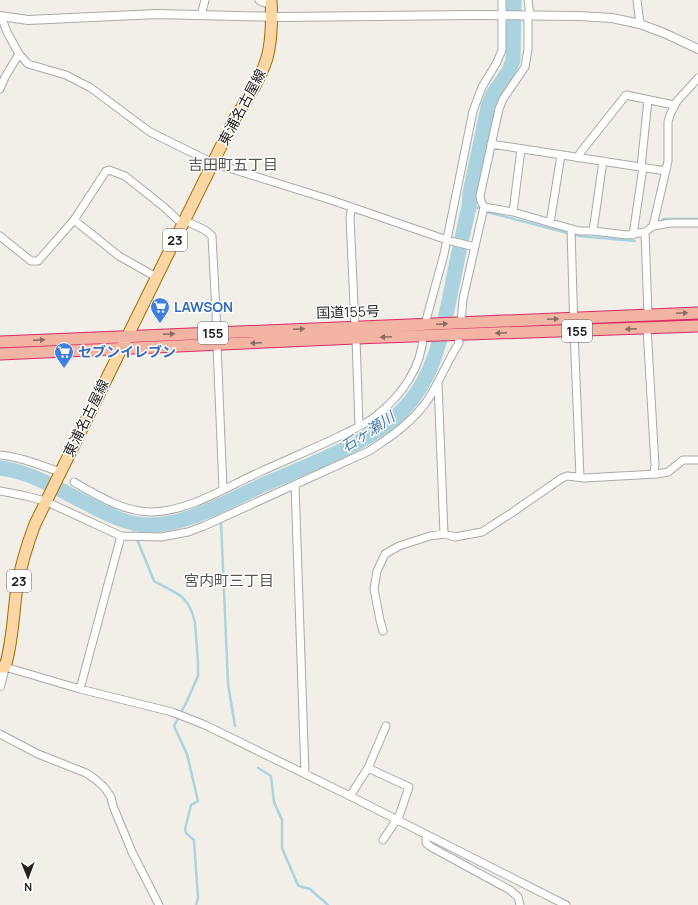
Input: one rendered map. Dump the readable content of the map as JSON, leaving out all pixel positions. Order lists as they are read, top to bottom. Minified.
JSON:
{"streets":{"highway":["国道155号","155"],"main road":["東浦名古屋線","23"]},"crossings":[["東浦名古屋線","国道155号"]],"districts":["吉田町五丁目","宮内町三丁目"],"water":["石ヶ瀬川"],"places":{"supermarket":["LAWSON","セブンイレブン"]},"north":"bottom"}
